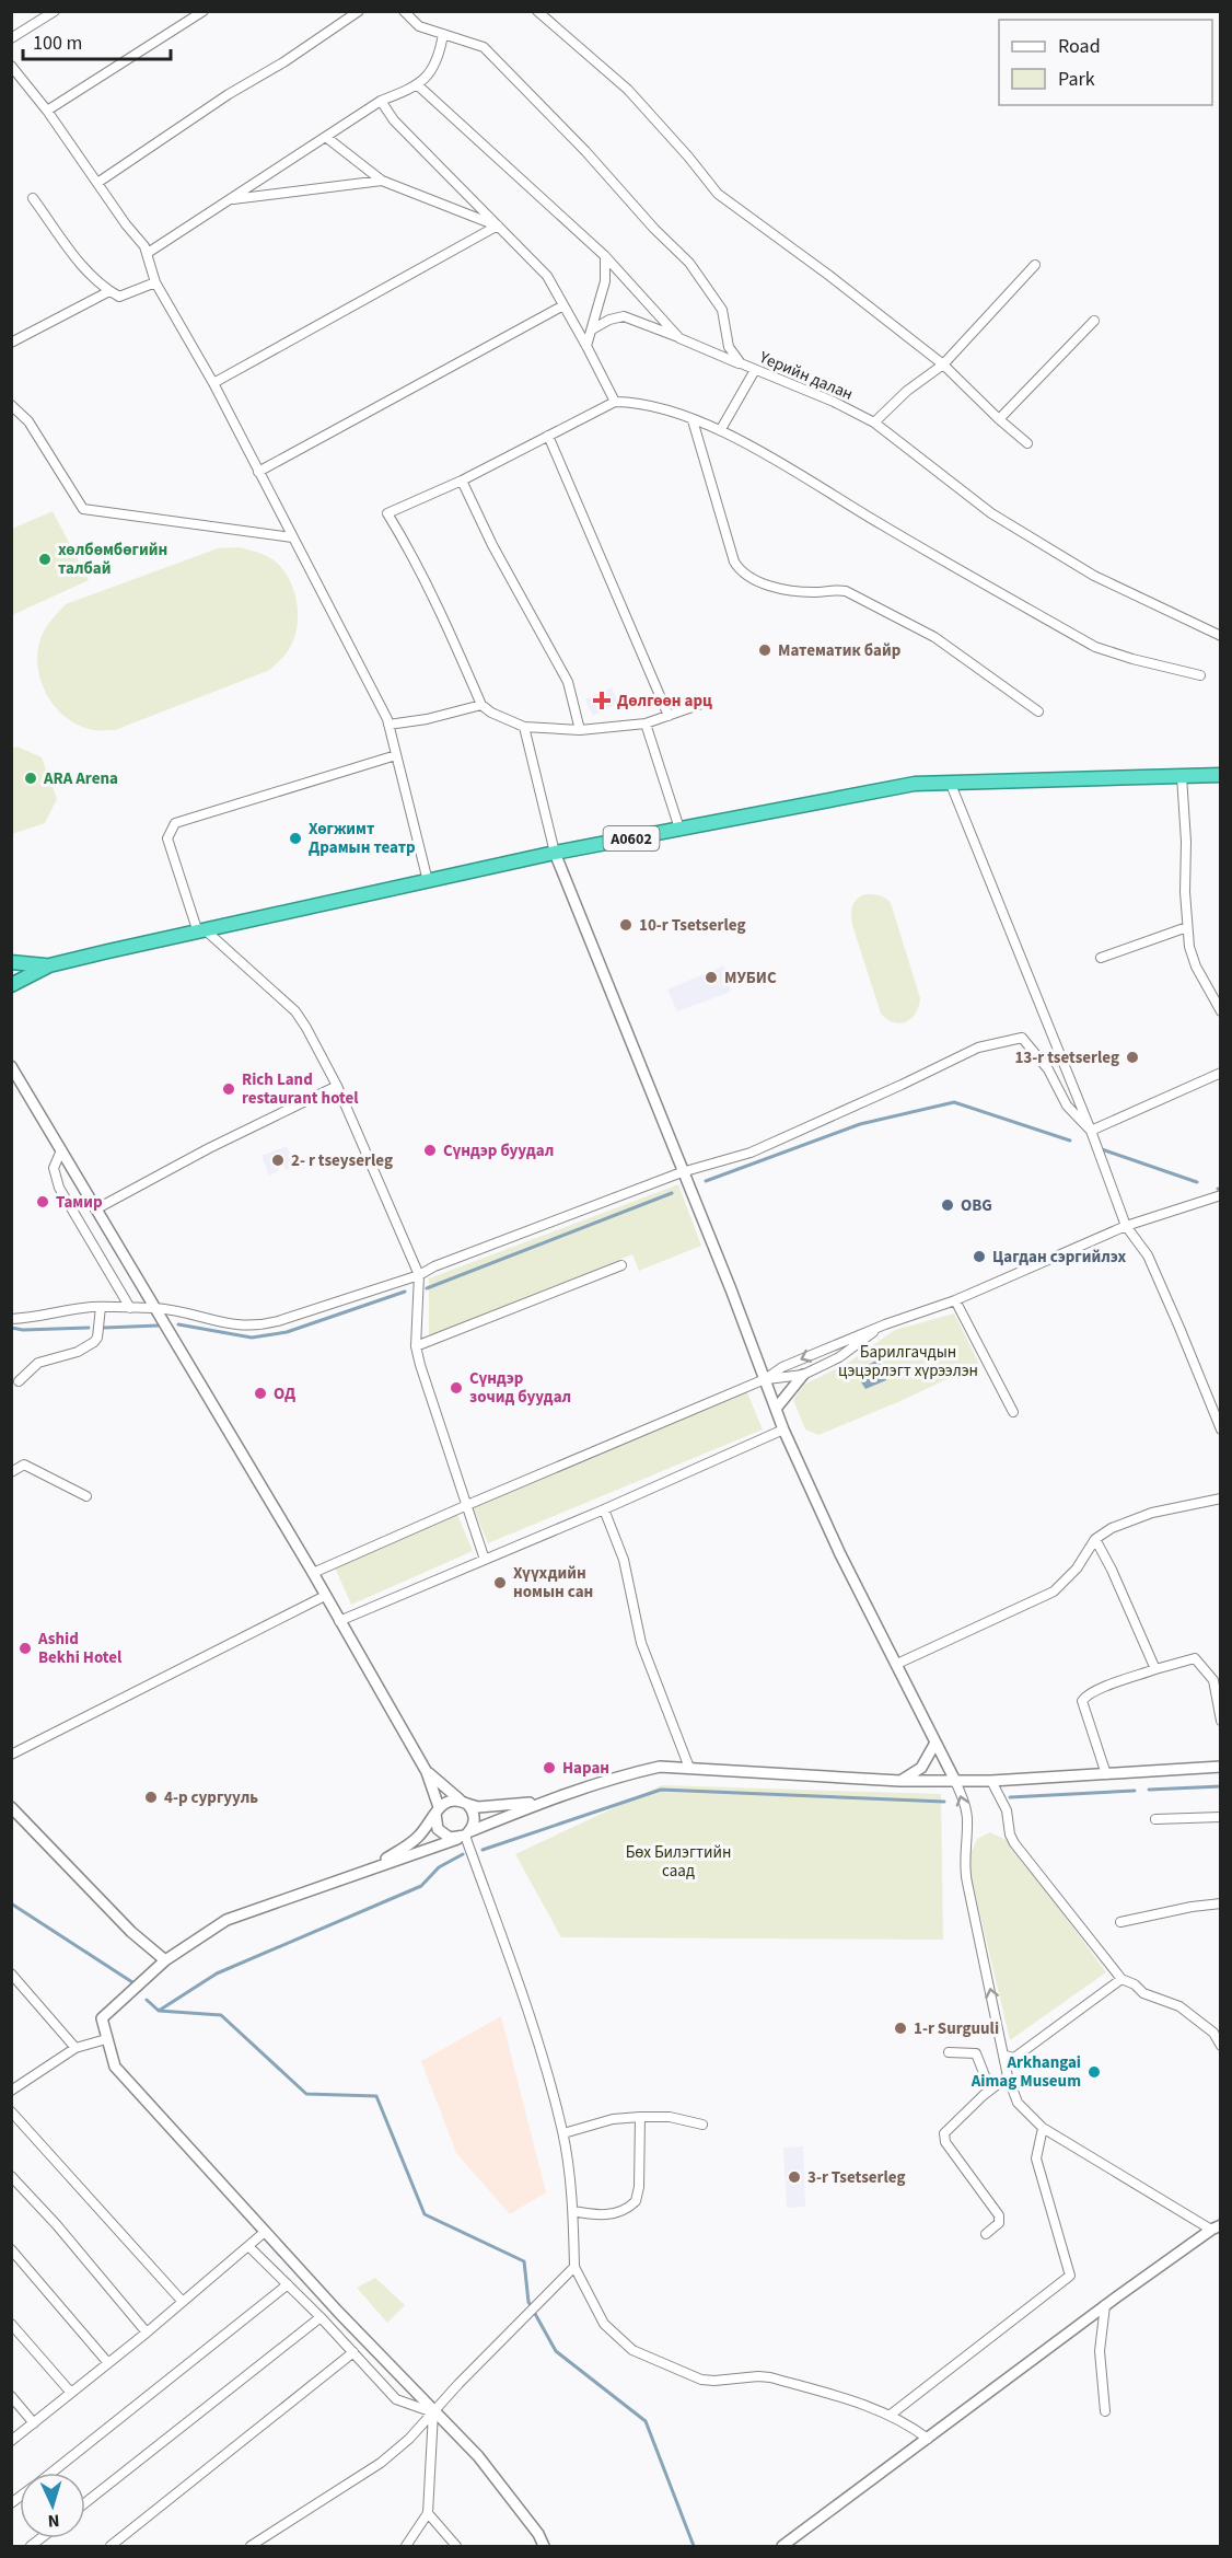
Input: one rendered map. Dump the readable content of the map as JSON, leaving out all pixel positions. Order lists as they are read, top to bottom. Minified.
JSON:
{"streets":{"highway":["A0602"],"street":["Үерийн далан"]},"parks":["Барилгачдын цэцэрлэгт хүрээлэн","Бөх Билэгтийн саад"],"places":{"other":["хөлбөмбөгийн талбай","Математик байр","ARA Arena","Хөгжимт Драмын театр","10-r Tsetserleg","МУБИС","13-r tsetserleg","Rich Land restaurant hotel","Сүндэр буудал","2- r tseyserleg","Тамир","OBG","Цагдан сэргийлэх","Сүндэр зочид буудал","ОД","Хүүхдийн номын сан","Ashid Bekhi Hotel","Наран","4-р сургууль","1-r Surguuli","Arkhangai Aimag Museum","3-r Tsetserleg"],"health":["Дөлгөөн арц"]},"legend":["Road","Park"],"scale_bar":"100 m","north":"bottom"}
